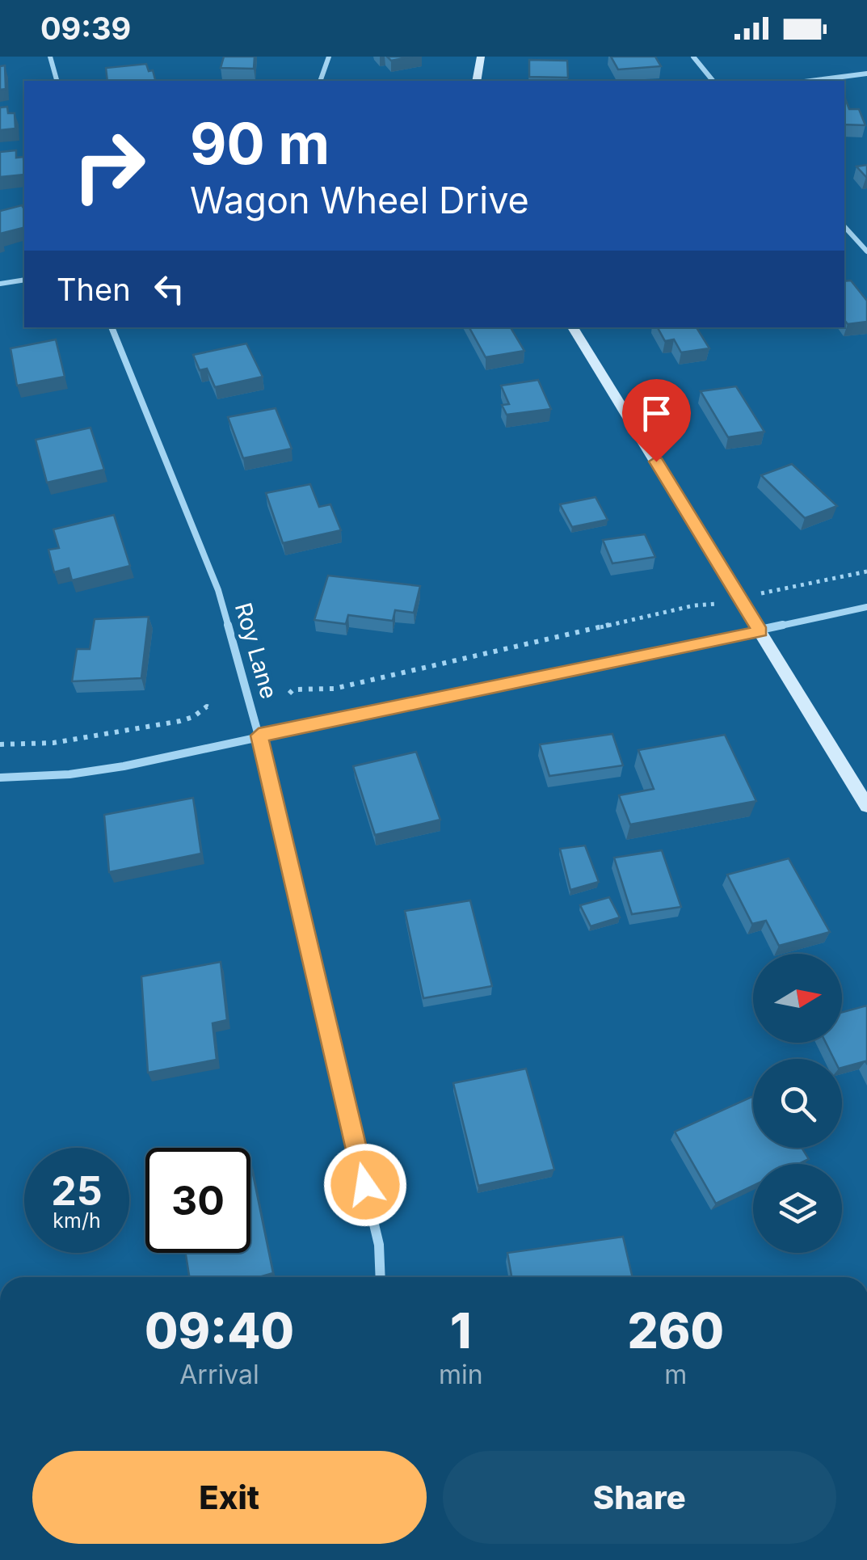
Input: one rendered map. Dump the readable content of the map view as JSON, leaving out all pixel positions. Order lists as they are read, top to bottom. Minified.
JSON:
{"streets":{"street":["Roy Lane"]},"north":"right","page":{"status":"09:39","turn":["90 m","Wagon Wheel Drive"],"then":"Then","speed":"25 km/h","limit":"30","eta":["09:40","Arrival","1","min","260","m"],"buttons":["Exit","Share"]}}
